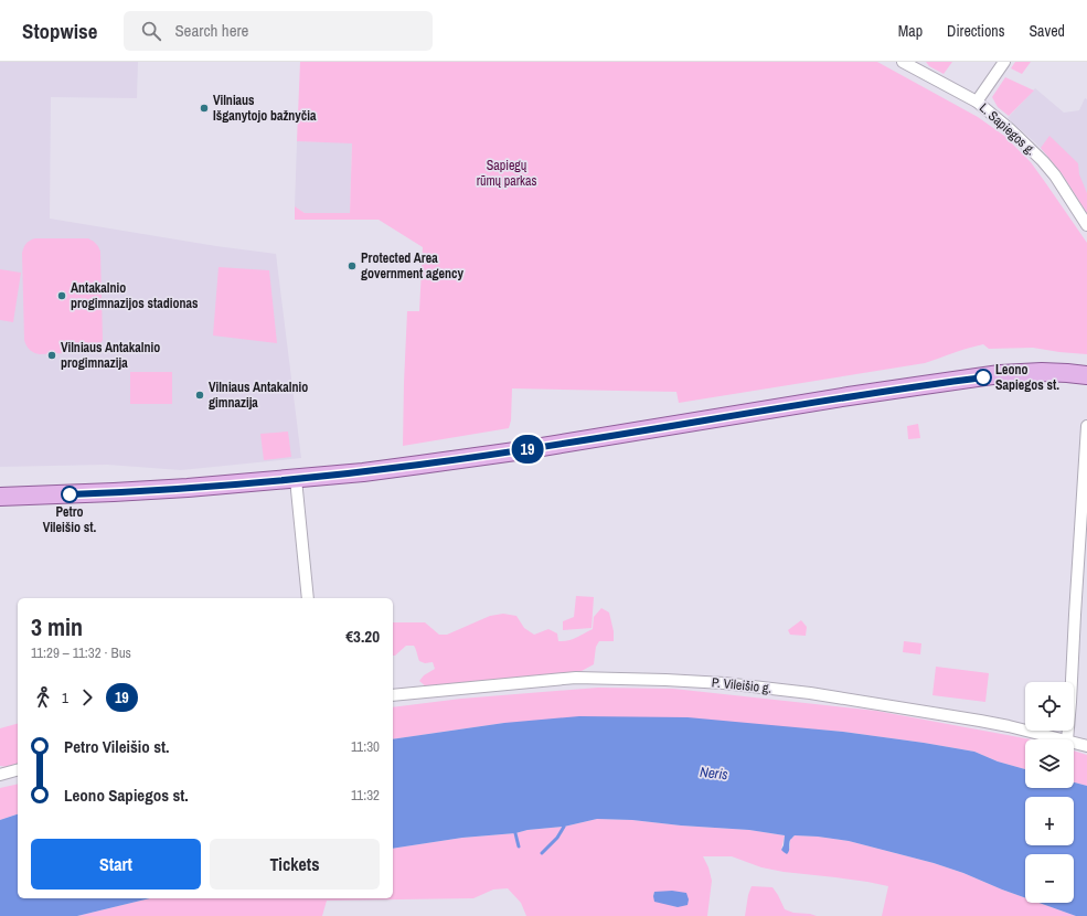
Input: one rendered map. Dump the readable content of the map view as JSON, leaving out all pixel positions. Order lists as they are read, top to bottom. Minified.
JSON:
{"streets":{"street":["L. Sapiegos g.","P. Vileišio g."]},"water":["Neris"],"parks":["Sapiegų rūmų parkas"],"places":["Vilniaus Išganytojo bažnyčia","Protected Area government agency","Antakalnio progimnazijos stadionas","Vilniaus Antakalnio progimnazija","Leono Sapiegos st.","Vilniaus Antakalnio gimnazija","Petro Vileišio st."],"lines":["bus line 19"],"page":{"header":"Stopwise","search":"Search here","nav":["Map","Directions","Saved"],"on_map":"19","heading":["3 min","11:29 – 11:32 · Bus","€3.20"],"legs":["1","19"],"map_buttons":["+","−"],"list":[{"name":"Petro Vileišio st.","value":"11:30"},{"name":"Leono Sapiegos st.","value":"11:32"}],"buttons":["Start","Tickets"]}}
